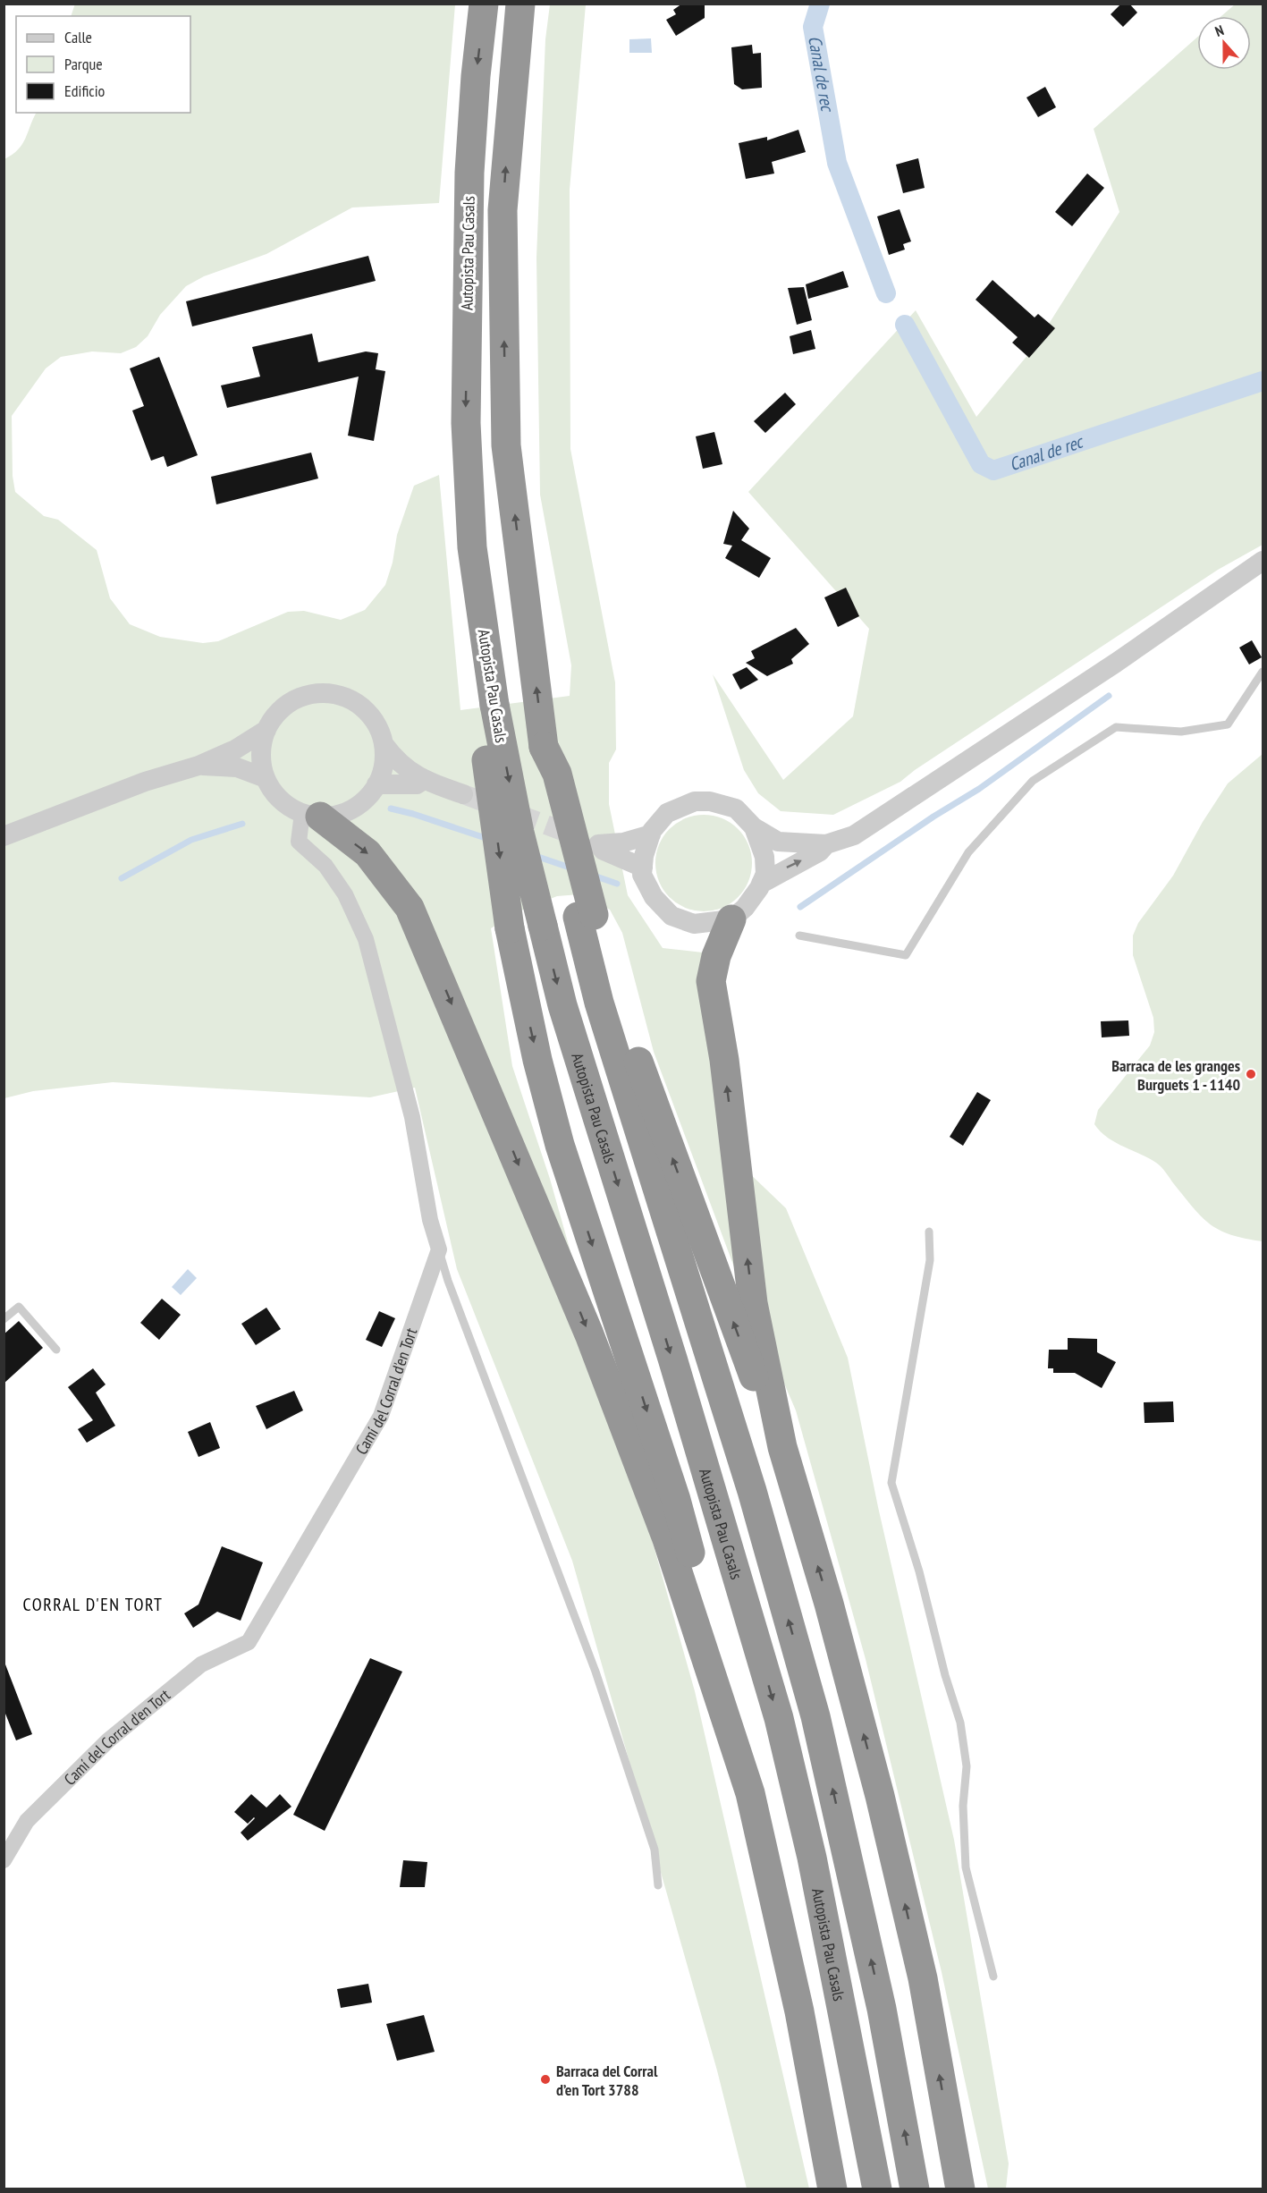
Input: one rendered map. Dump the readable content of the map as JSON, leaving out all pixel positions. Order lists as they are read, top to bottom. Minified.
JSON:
{"streets":{"highway":["Autopista Pau Casals"],"street":["Camí del Corral d'en Tort"]},"districts":["CORRAL D'EN TORT"],"water":["Canal de rec"],"places":["Barraca de les granges Burguets 1 - 1140","Barraca del Corral d’en Tort 3788"],"legend":["Calle","Parque","Edificio"],"north":"top"}
